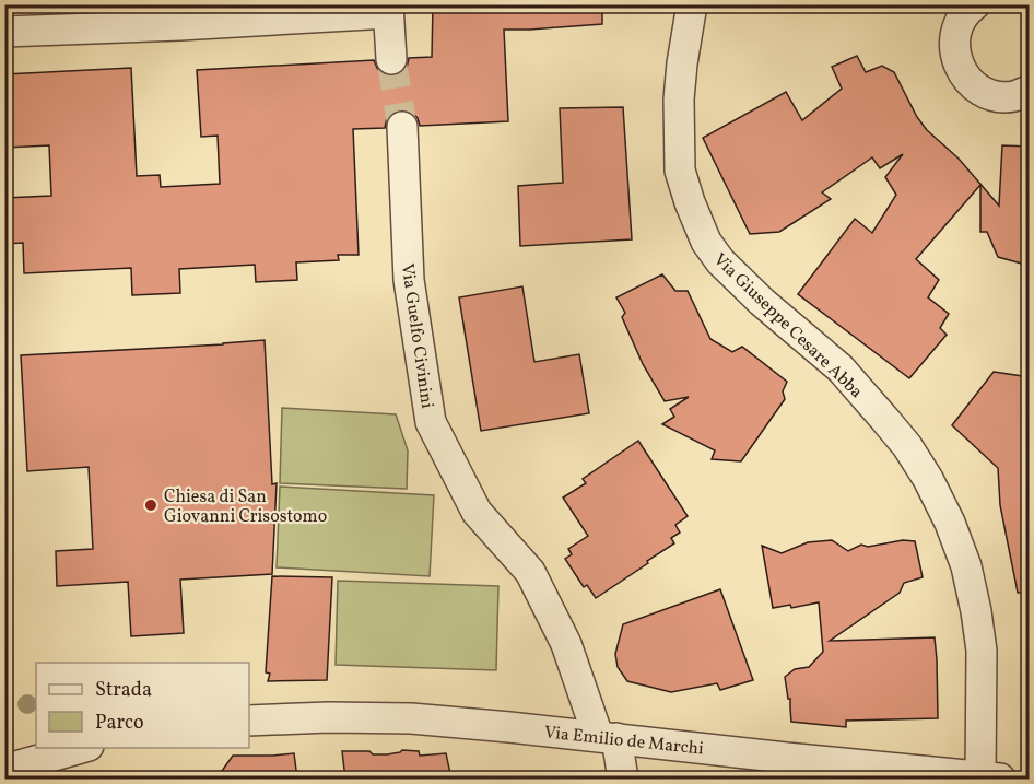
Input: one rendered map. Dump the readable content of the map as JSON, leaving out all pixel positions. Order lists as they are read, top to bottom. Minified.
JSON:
{"streets":{"street":["Via Giuseppe Cesare Abba","Via Guelfo Civinini","Via Emilio de Marchi"]},"crossings":[["Via Giuseppe Cesare Abba","Via Emilio de Marchi"],["Via Guelfo Civinini","Via Emilio de Marchi"]],"places":["Chiesa di San Giovanni Crisostomo"],"legend":["Strada","Parco"]}
